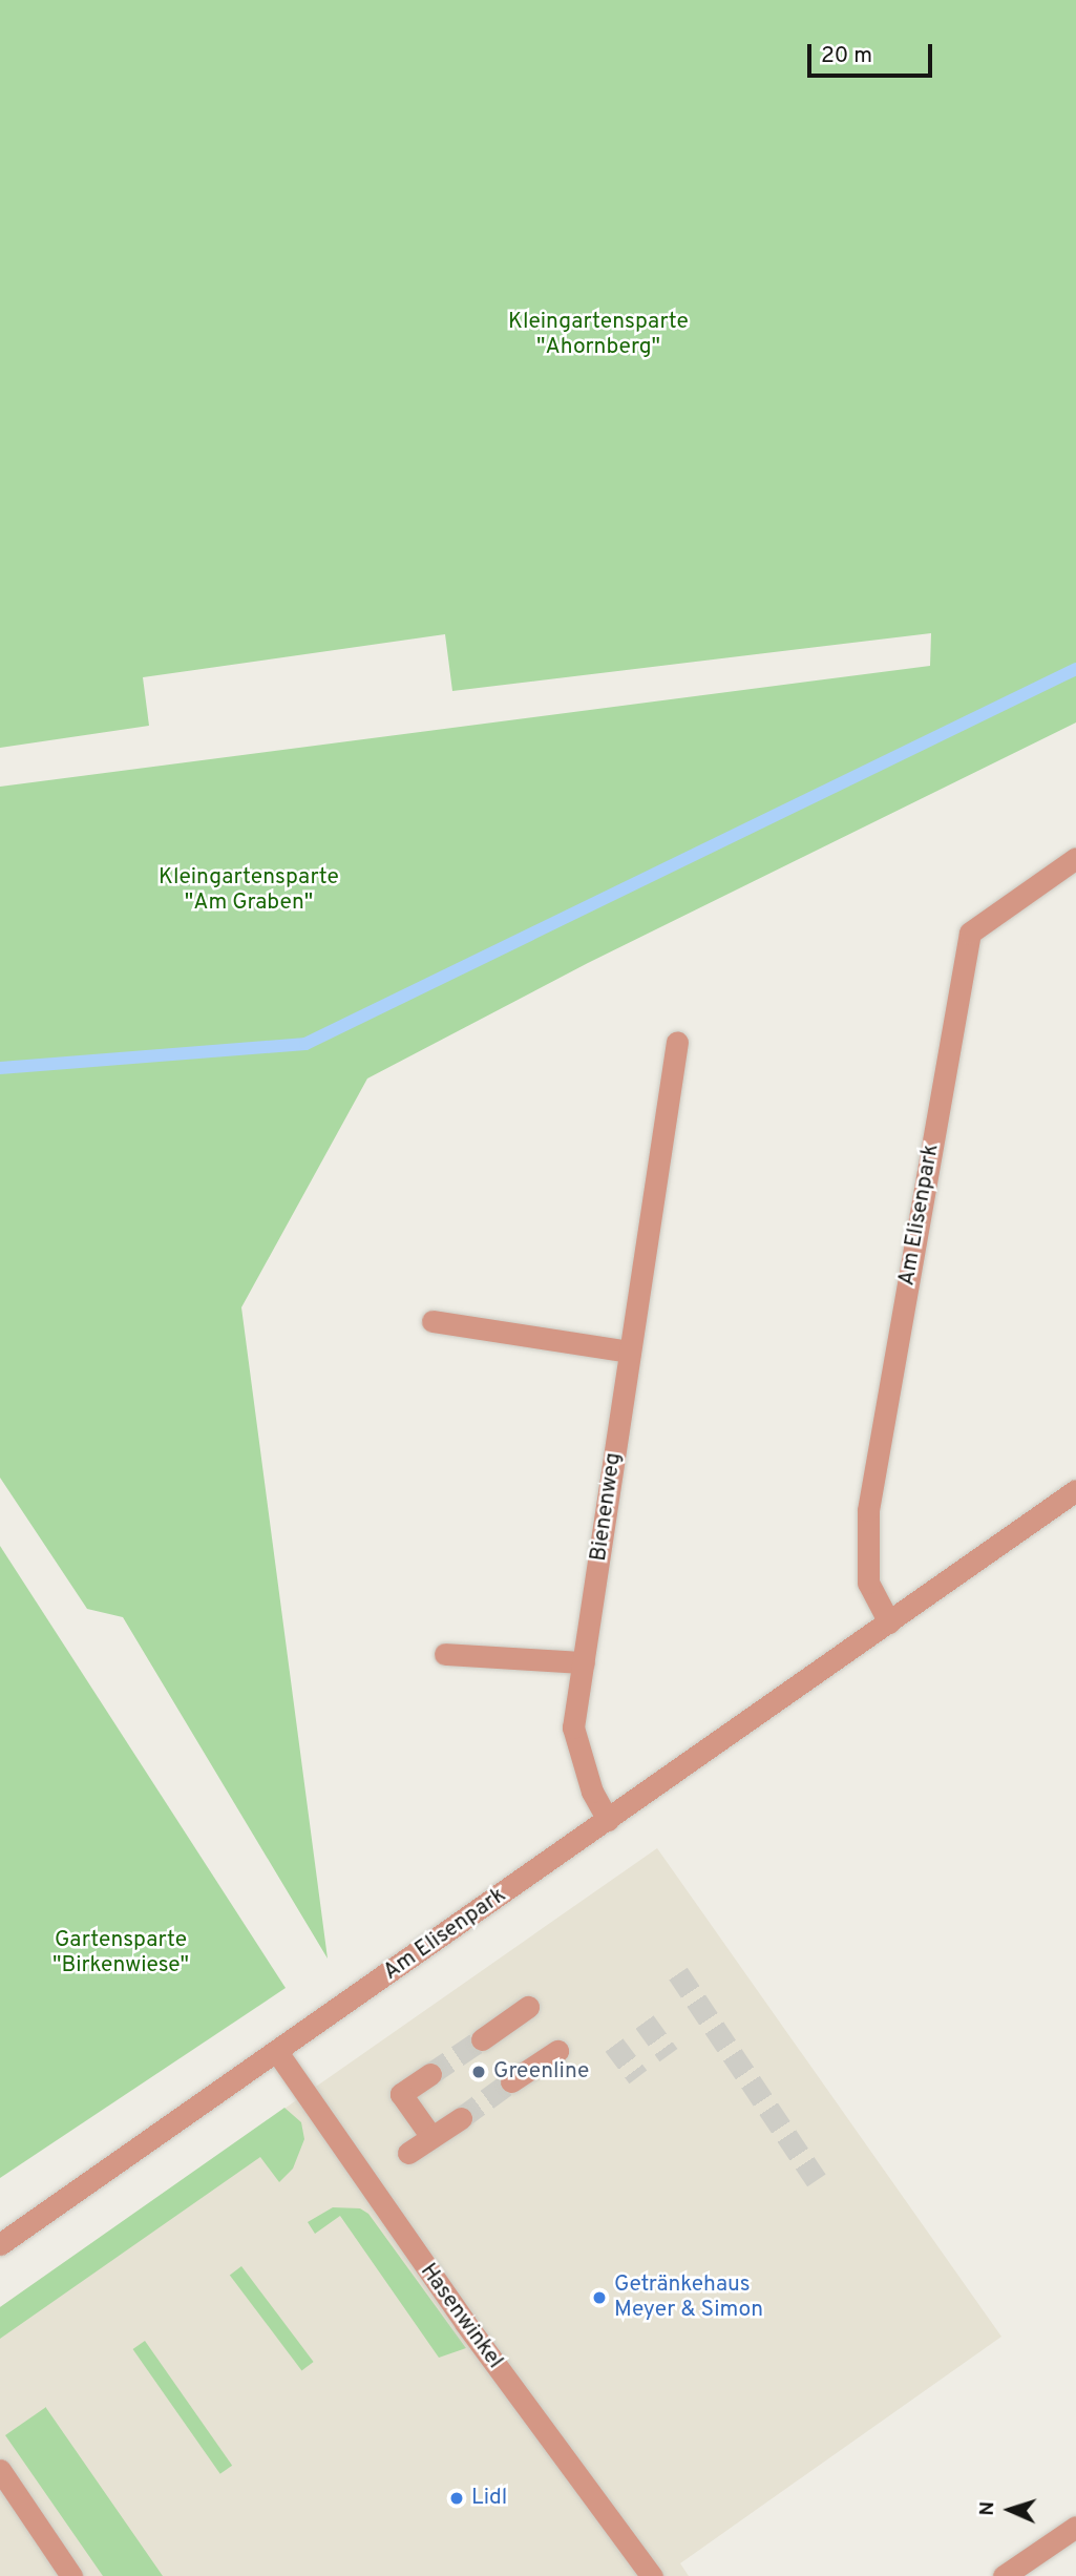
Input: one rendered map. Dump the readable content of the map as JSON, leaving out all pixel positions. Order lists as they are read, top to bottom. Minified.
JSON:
{"streets":{"street":["Am Elisenpark","Bienenweg","Hasenwinkel"]},"crossings":[["Am Elisenpark","Bienenweg"],["Am Elisenpark","Hasenwinkel"]],"parks":["Kleingartensparte \"Ahornberg\"","Kleingartensparte \"Am Graben\"","Gartensparte \"Birkenwiese\""],"places":["Greenline","Getränkehaus Meyer & Simon","Lidl"],"scale_bar":"20 m","north":"left"}
